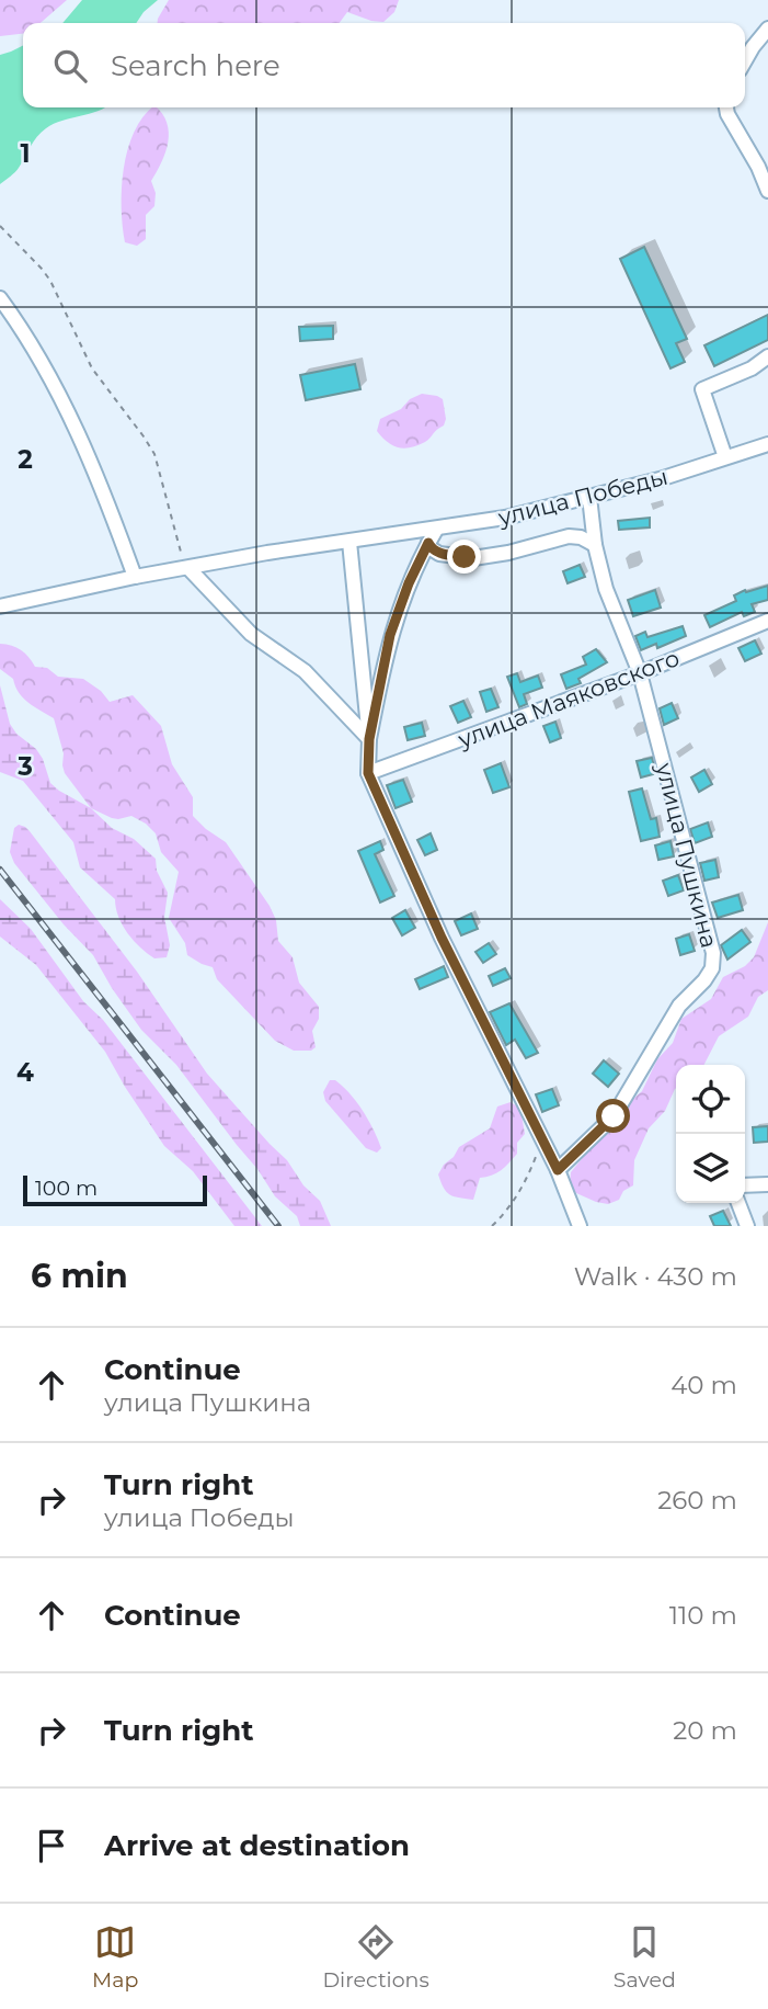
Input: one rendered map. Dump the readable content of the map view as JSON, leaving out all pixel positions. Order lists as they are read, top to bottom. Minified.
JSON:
{"streets":{"street":["улица Победы","улица Маяковского","улица Пушкина"]},"crossings":[["улица Победы","улица Пушкина"],["улица Маяковского","улица Пушкина"]],"scale_bar":"100 m","page":{"search":"Search here","scale":"100 m","heading":["6 min","Walk · 430 m"],"list":[["Continue","улица Пушкина","40 m"],["Turn right","улица Победы","260 m"],["Continue","110 m"],["Turn right","20 m"],"Arrive at destination"],"nav":["Map","Directions","Saved"]},"grid":{"rows":["1","2","3","4"]}}
